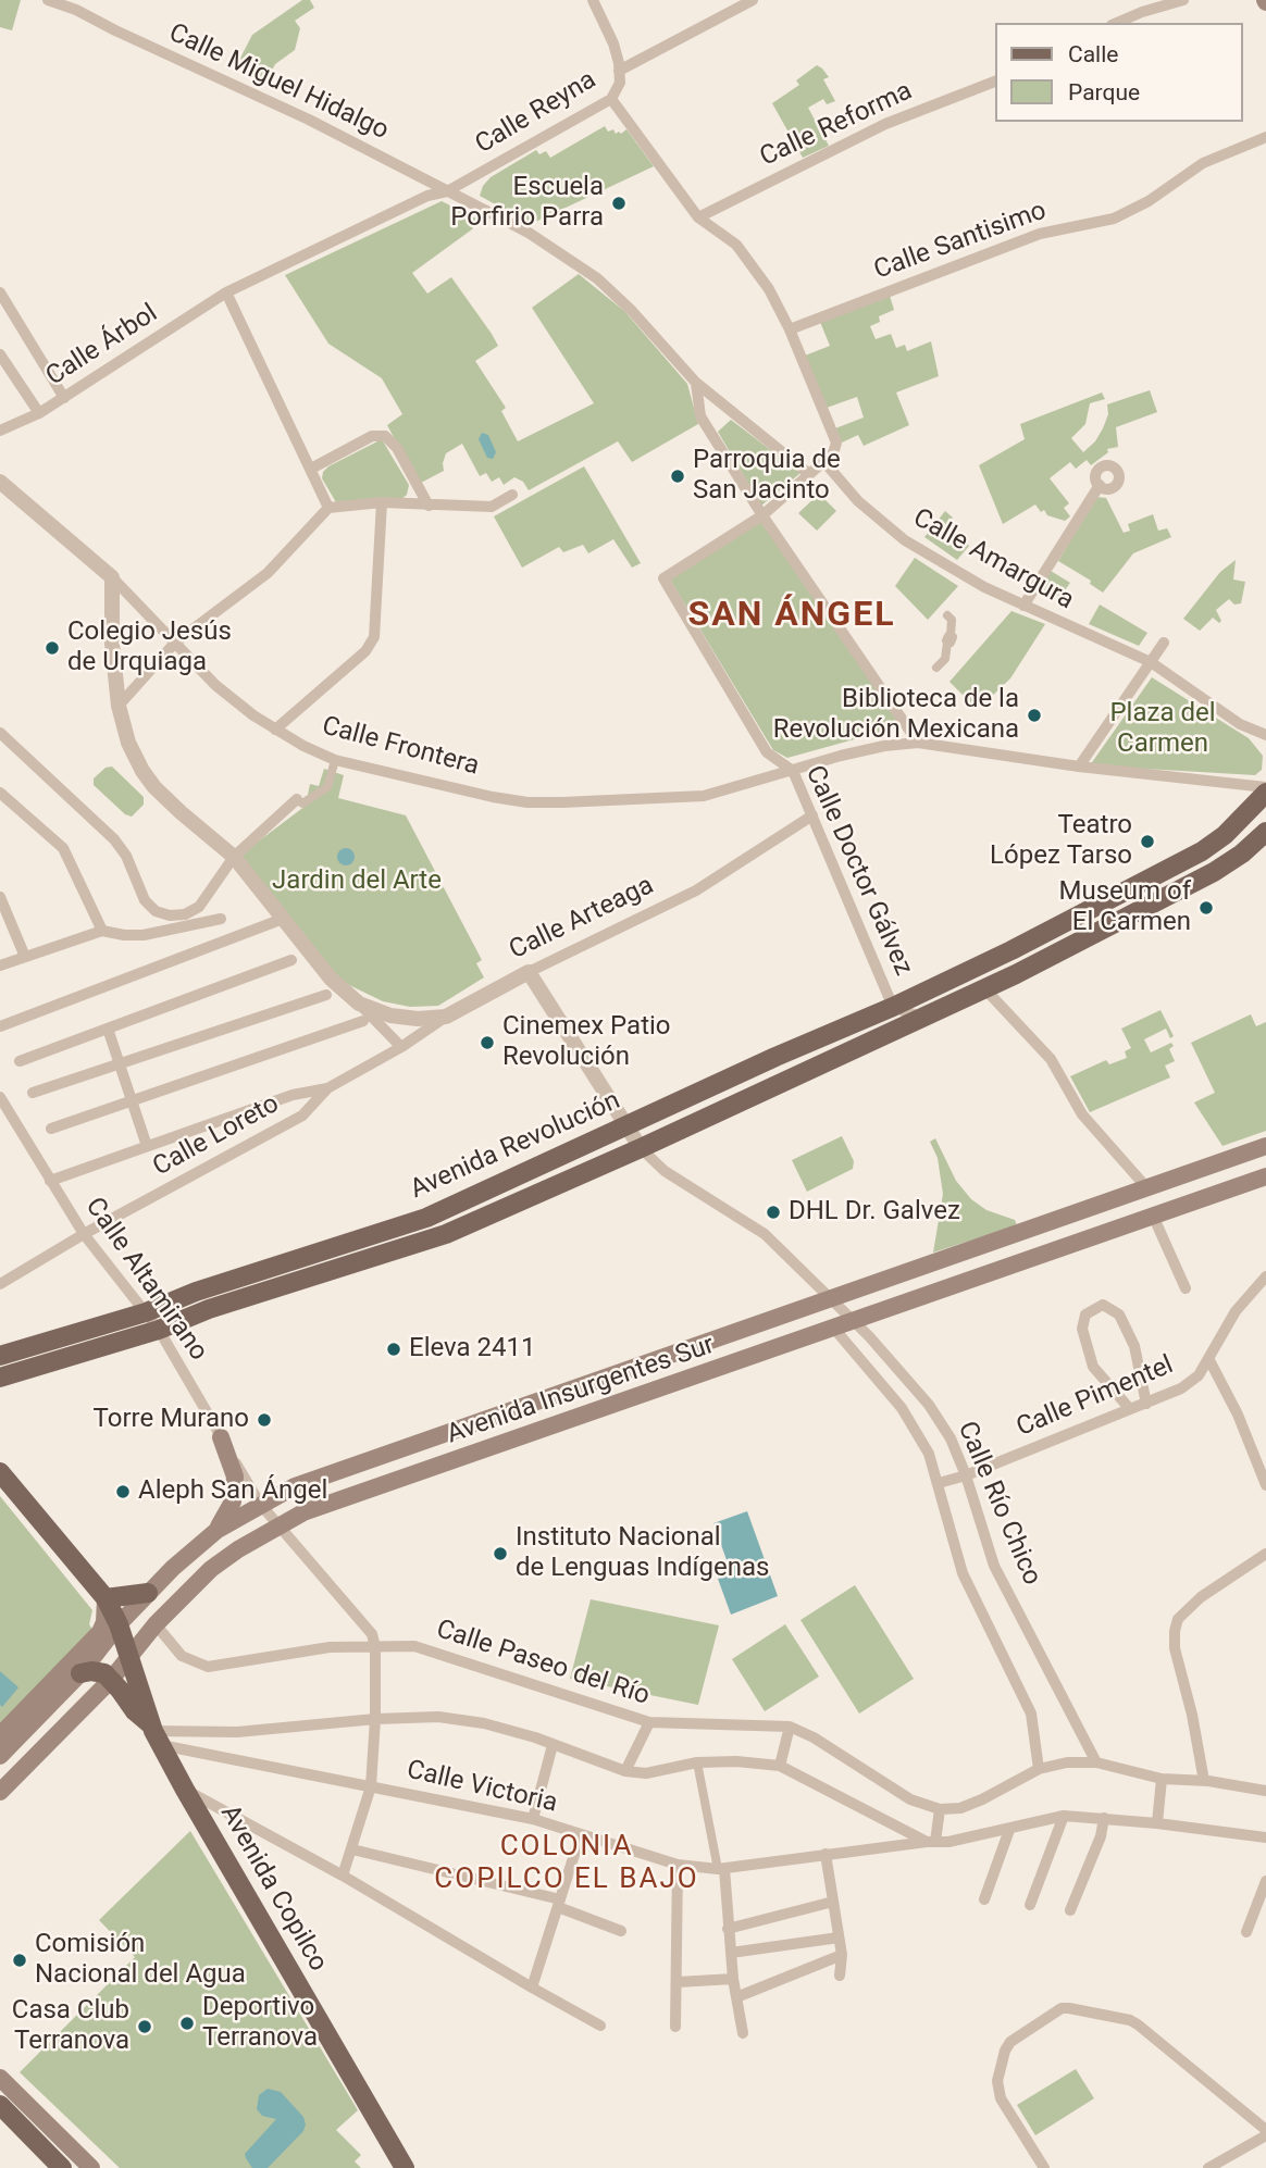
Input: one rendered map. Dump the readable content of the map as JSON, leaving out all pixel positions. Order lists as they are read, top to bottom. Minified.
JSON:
{"streets":{"main road":["Avenida Revolución","Avenida Insurgentes Sur","Avenida Copilco"],"street":["Calle Miguel Hidalgo","Calle Reyna","Calle Reforma","Calle Santisimo","Calle Árbol","Calle Amargura","Calle Frontera","Calle Doctor Gálvez","Calle Arteaga","Calle Loreto","Calle Altamirano","Calle Pimentel","Calle Río Chico","Calle Paseo del Río","Calle Victoria"]},"crossings":[["Calle Miguel Hidalgo","Calle Reyna"],["Calle Miguel Hidalgo","Calle Árbol"],["Calle Reyna","Calle Árbol"],["Calle Frontera","Calle Doctor Gálvez"],["Calle Frontera","Calle Arteaga"],["Calle Doctor Gálvez","Calle Arteaga"],["Calle Doctor Gálvez","Avenida Revolución"],["Calle Arteaga","Calle Loreto"],["Calle Loreto","Calle Altamirano"],["Avenida Revolución","Calle Altamirano"],["Avenida Revolución","Calle Río Chico"],["Calle Altamirano","Avenida Insurgentes Sur"],["Avenida Insurgentes Sur","Calle Río Chico"],["Avenida Insurgentes Sur","Calle Paseo del Río"],["Avenida Insurgentes Sur","Avenida Copilco"],["Calle Pimentel","Calle Río Chico"],["Calle Victoria","Avenida Copilco"]],"districts":["SAN ÁNGEL","COLONIA COPILCO EL BAJO"],"parks":["Plaza del Carmen","Jardin del Arte"],"places":["Escuela Porfirio Parra","Parroquia de San Jacinto","Colegio Jesús de Urquiaga","Biblioteca de la Revolución Mexicana","Teatro López Tarso","Museum of El Carmen","Cinemex Patio Revolución","DHL Dr. Galvez","Eleva 2411","Torre Murano","Aleph San Ángel","Instituto Nacional de Lenguas Indígenas","Comisión Nacional del Agua","Deportivo Terranova","Casa Club Terranova"],"legend":["Calle","Parque"]}
